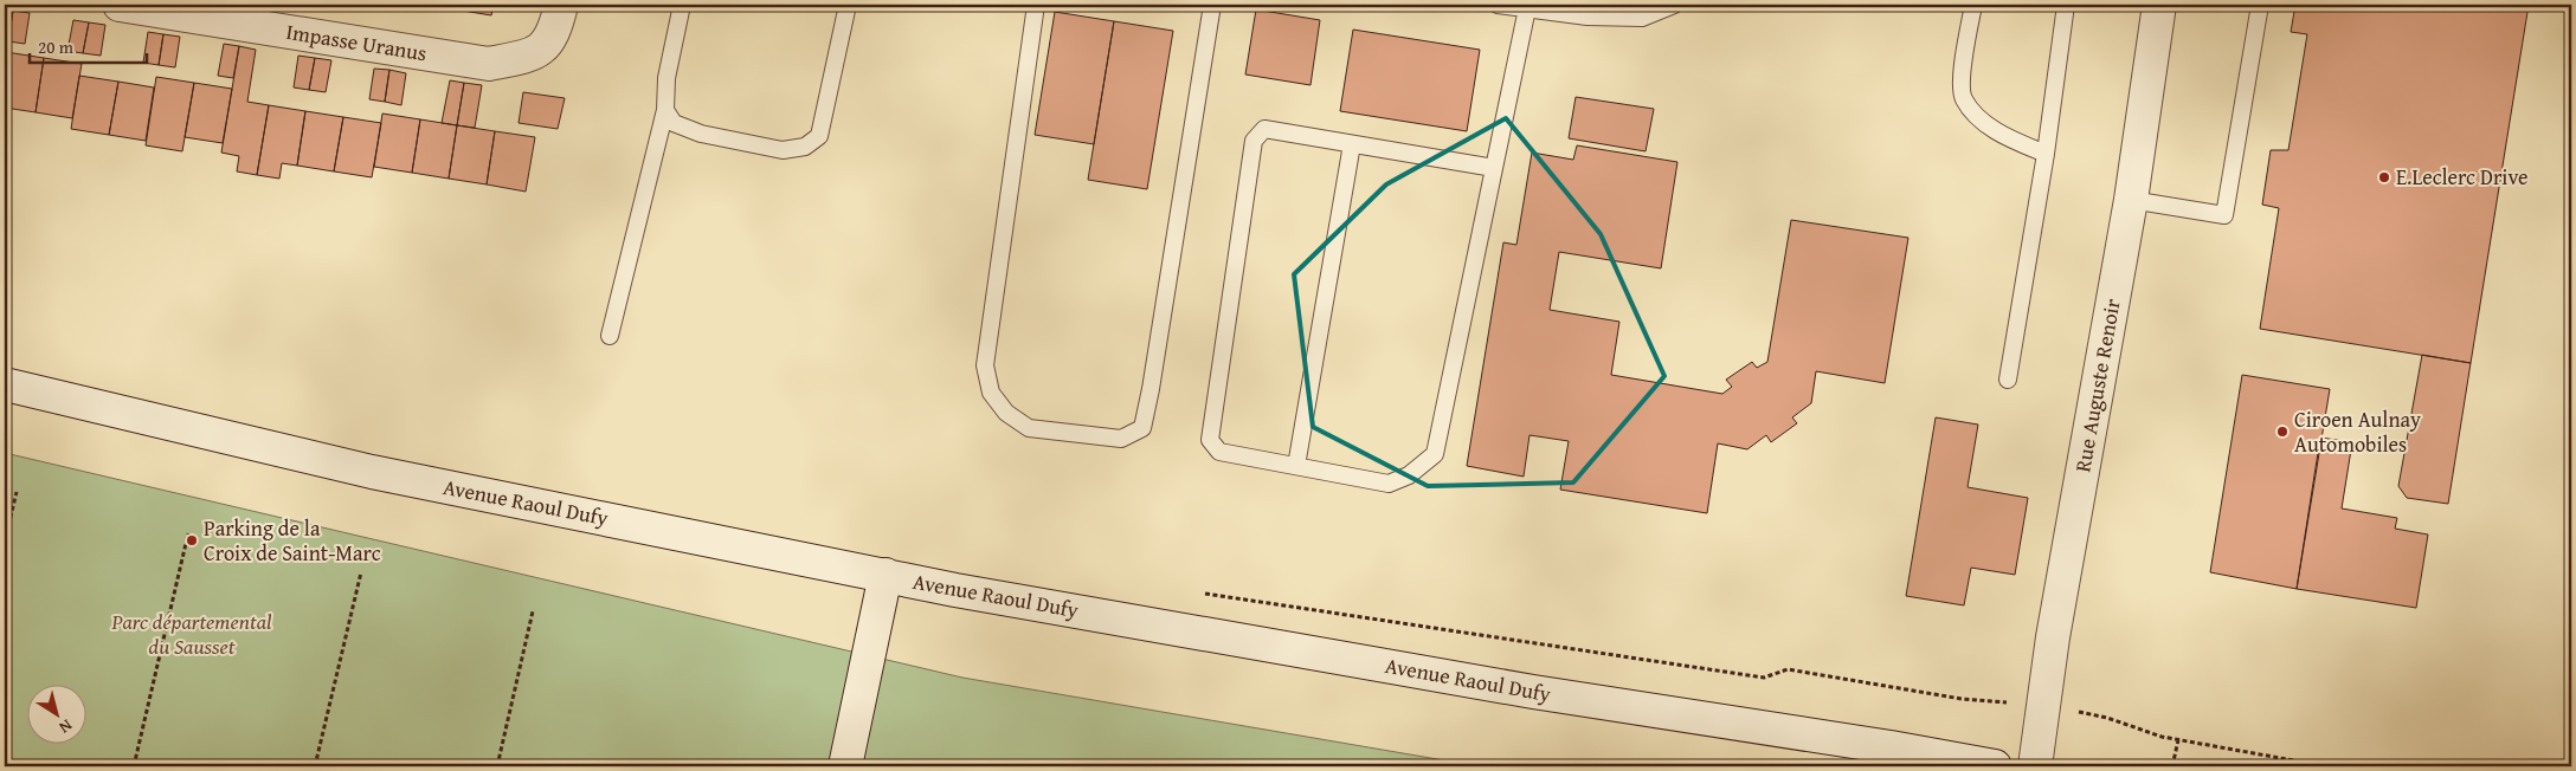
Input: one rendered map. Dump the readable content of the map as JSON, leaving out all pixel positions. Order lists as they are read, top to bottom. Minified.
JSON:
{"streets":{"main road":["Impasse Uranus","Rue Auguste Renoir","Avenue Raoul Dufy"]},"parks":["Parc départemental du Sausset"],"places":["E.Leclerc Drive","Ciroen Aulnay Automobiles","Parking de la Croix de Saint-Marc"],"scale_bar":"20 m","north":"bottom right"}
